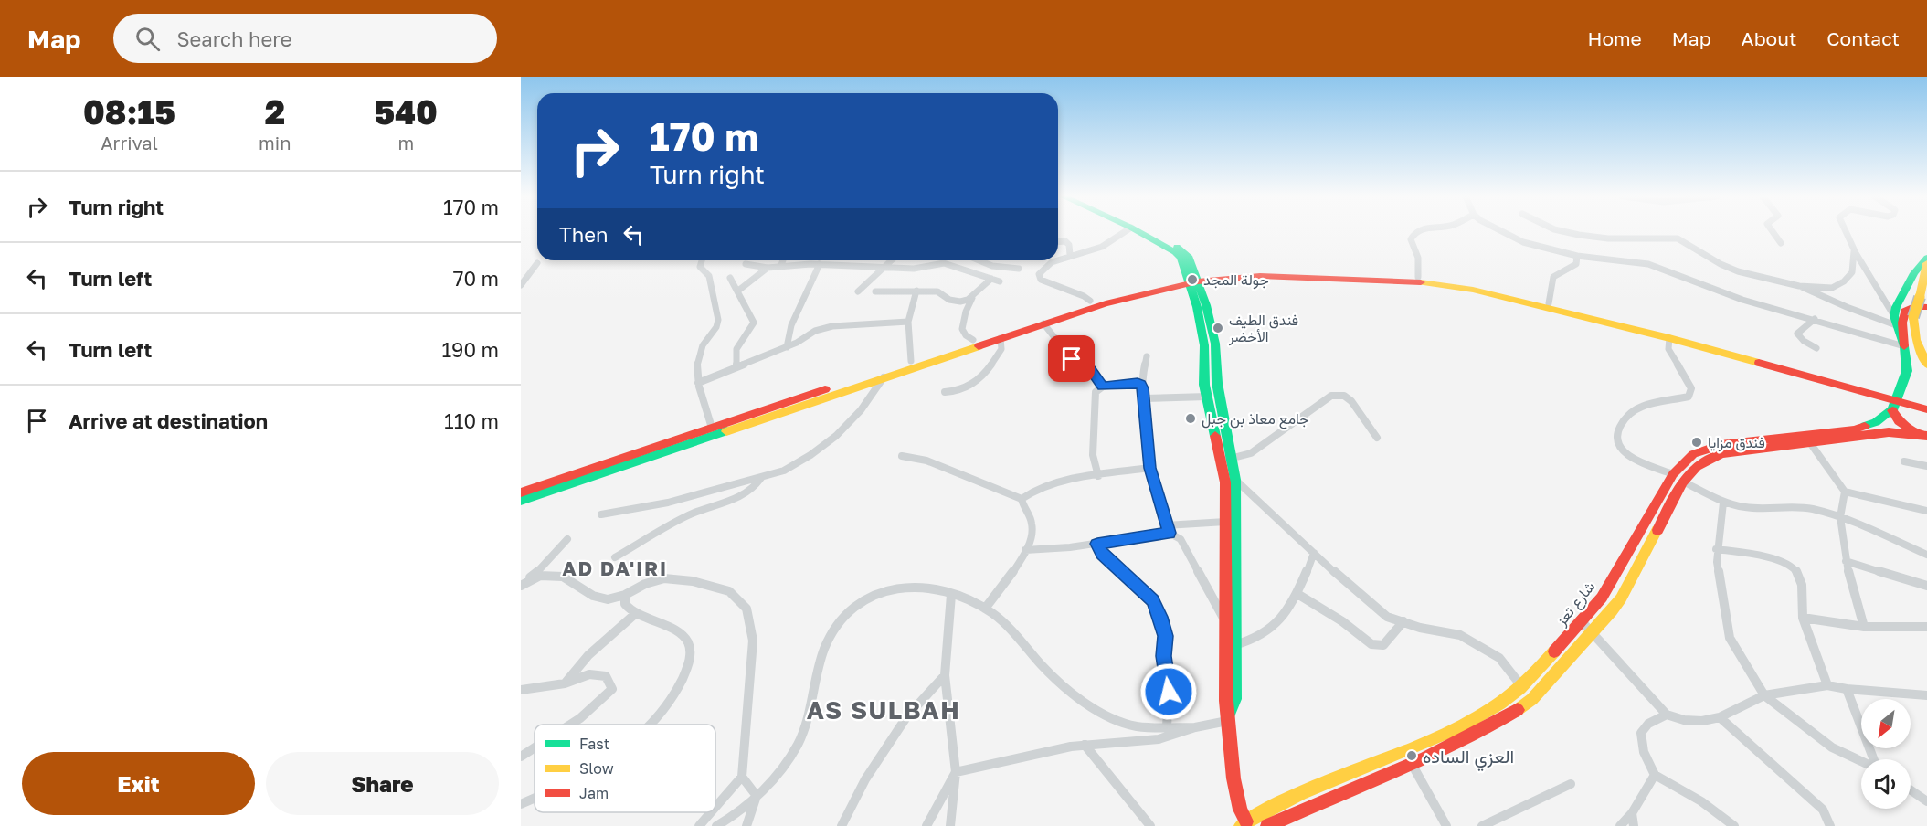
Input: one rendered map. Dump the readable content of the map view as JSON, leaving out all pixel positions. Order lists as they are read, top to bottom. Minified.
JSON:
{"streets":{"main road":["شارع تعز"]},"districts":["AD DA'IRI","AS SULBAH"],"places":["جولة المجد","فندق الطيف الأخضر","جامع معاذ بن جبل","فندق مزايا","العزي الساده"],"legend":["Fast","Slow","Jam"],"north":"bottom left","page":{"header":"Map","search":"Search here","nav":["Home","Map","About","Contact"],"eta":["08:15","Arrival","2","min","540","m"],"turn":["170 m","Turn right"],"list":[{"name":"Turn right","value":"170 m"},{"name":"Turn left","value":"70 m"},{"name":"Turn left","value":"190 m"},{"name":"Arrive at destination","value":"110 m"}],"then":"Then","buttons":["Exit","Share"]}}
